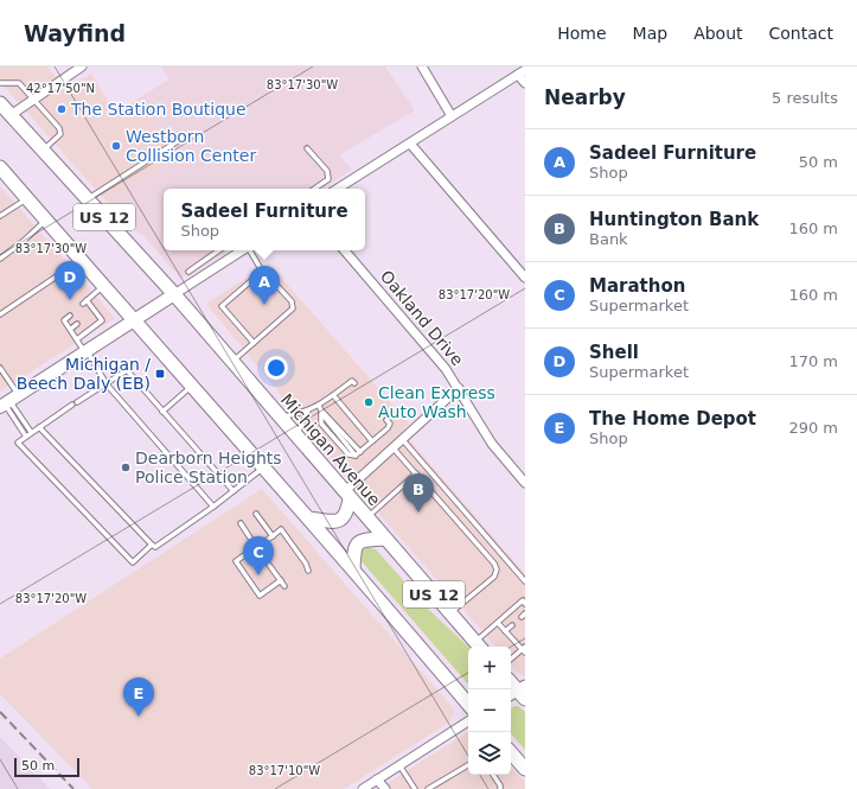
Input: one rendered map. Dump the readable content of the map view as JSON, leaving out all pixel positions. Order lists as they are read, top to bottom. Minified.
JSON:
{"streets":{"main road":["US 12","Michigan Avenue"],"street":["Oakland Drive"]},"places":{"other":["The Station Boutique","Westborn Collision Center","Clean Express Auto Wash","Dearborn Heights Police Station"],"transit":["Michigan / Beech Daly (EB)"]},"scale_bar":"50 m","page":{"header":"Wayfind","nav":["Home","Map","About","Contact"],"heading":["Nearby","5 results"],"list":[{"mark":"A","name":"Sadeel Furniture","note":"Shop","value":"50 m"},{"mark":"B","name":"Huntington Bank","note":"Bank","value":"160 m"},{"mark":"C","name":"Marathon","note":"Supermarket","value":"160 m"},{"mark":"D","name":"Shell","note":"Supermarket","value":"170 m"},{"mark":"E","name":"The Home Depot","note":"Shop","value":"290 m"}],"popup":["Sadeel Furniture","Shop"],"pins":["D","A","B","C","E"],"map_buttons":["+","−"],"scale":"50 m"},"coordinates":["83°17'30\"W","42°17'50\"N","83°17'20\"W","83°17'10\"W"]}
